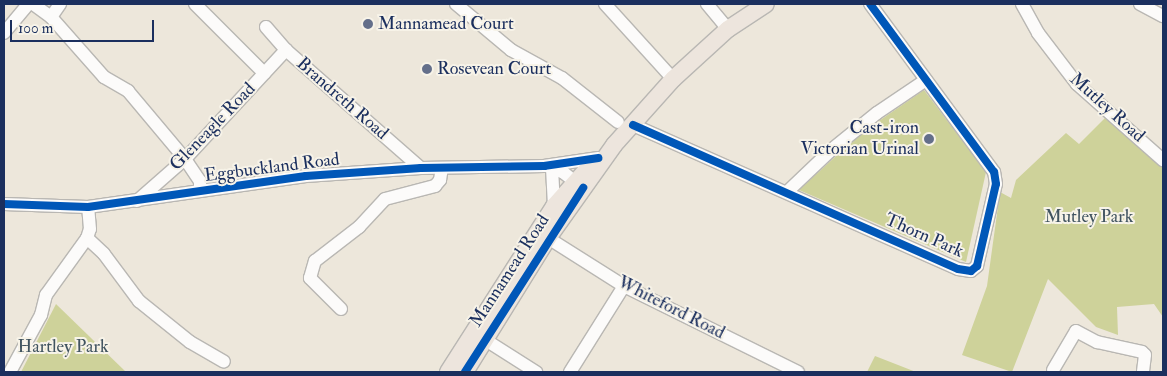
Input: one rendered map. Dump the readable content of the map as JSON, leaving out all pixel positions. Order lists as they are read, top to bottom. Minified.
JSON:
{"streets":{"main road":["Mannamead Road"],"street":["Brandreth Road","Mutley Road","Gleneagle Road","Eggbuckland Road","Thorn Park","Whiteford Road"]},"crossings":[["Brandreth Road","Gleneagle Road"],["Brandreth Road","Eggbuckland Road"],["Gleneagle Road","Eggbuckland Road"],["Eggbuckland Road","Mannamead Road"],["Thorn Park","Mannamead Road"],["Mannamead Road","Whiteford Road"]],"parks":["Mutley Park","Hartley Park"],"places":["Mannamead Court","Rosevean Court","Cast-iron Victorian Urinal"],"scale_bar":"100 m"}
